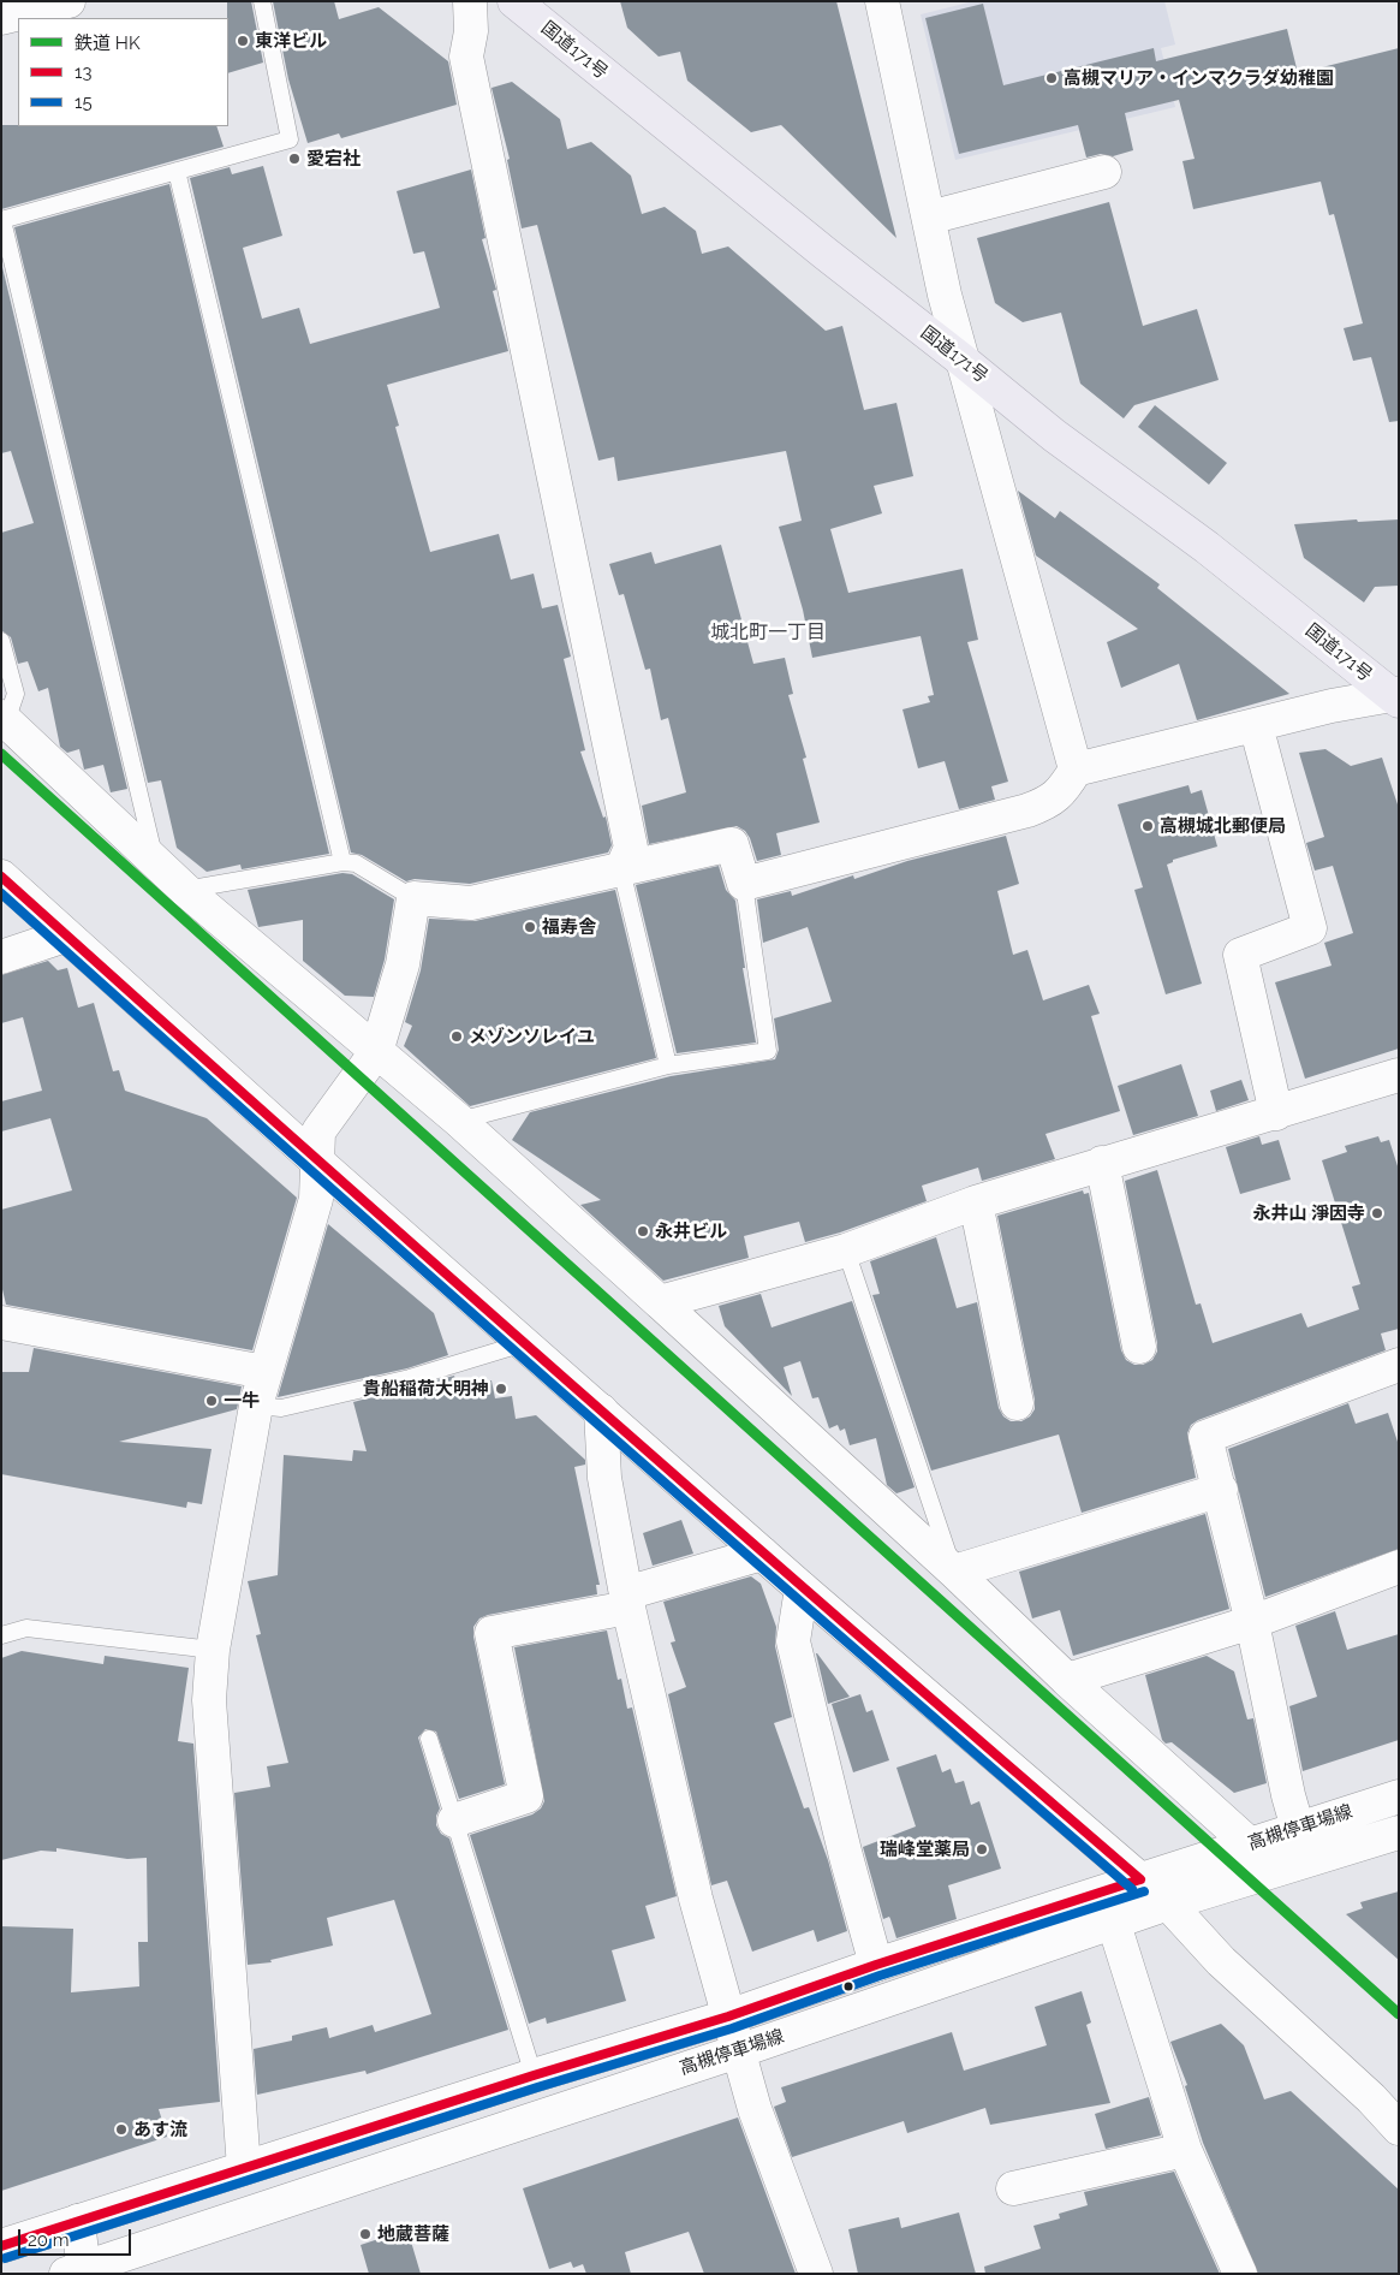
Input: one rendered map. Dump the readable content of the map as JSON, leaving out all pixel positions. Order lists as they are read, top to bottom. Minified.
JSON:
{"streets":{"highway":["国道171号"],"street":["高槻停車場線"]},"districts":["城北町一丁目"],"places":["東洋ビル","高槻マリア・インマクラダ幼稚園","愛宕社","高槻城北郵便局","福寿舎","メゾンソレイユ","永井山 淨因寺","永井ビル","貴船稲荷大明神","一牛","瑞峰堂薬局","あす流","地蔵菩薩"],"lines":["rail line HK","transit line 13","transit line 15"],"legend":["鉄道 HK","13","15"],"scale_bar":"20 m"}
